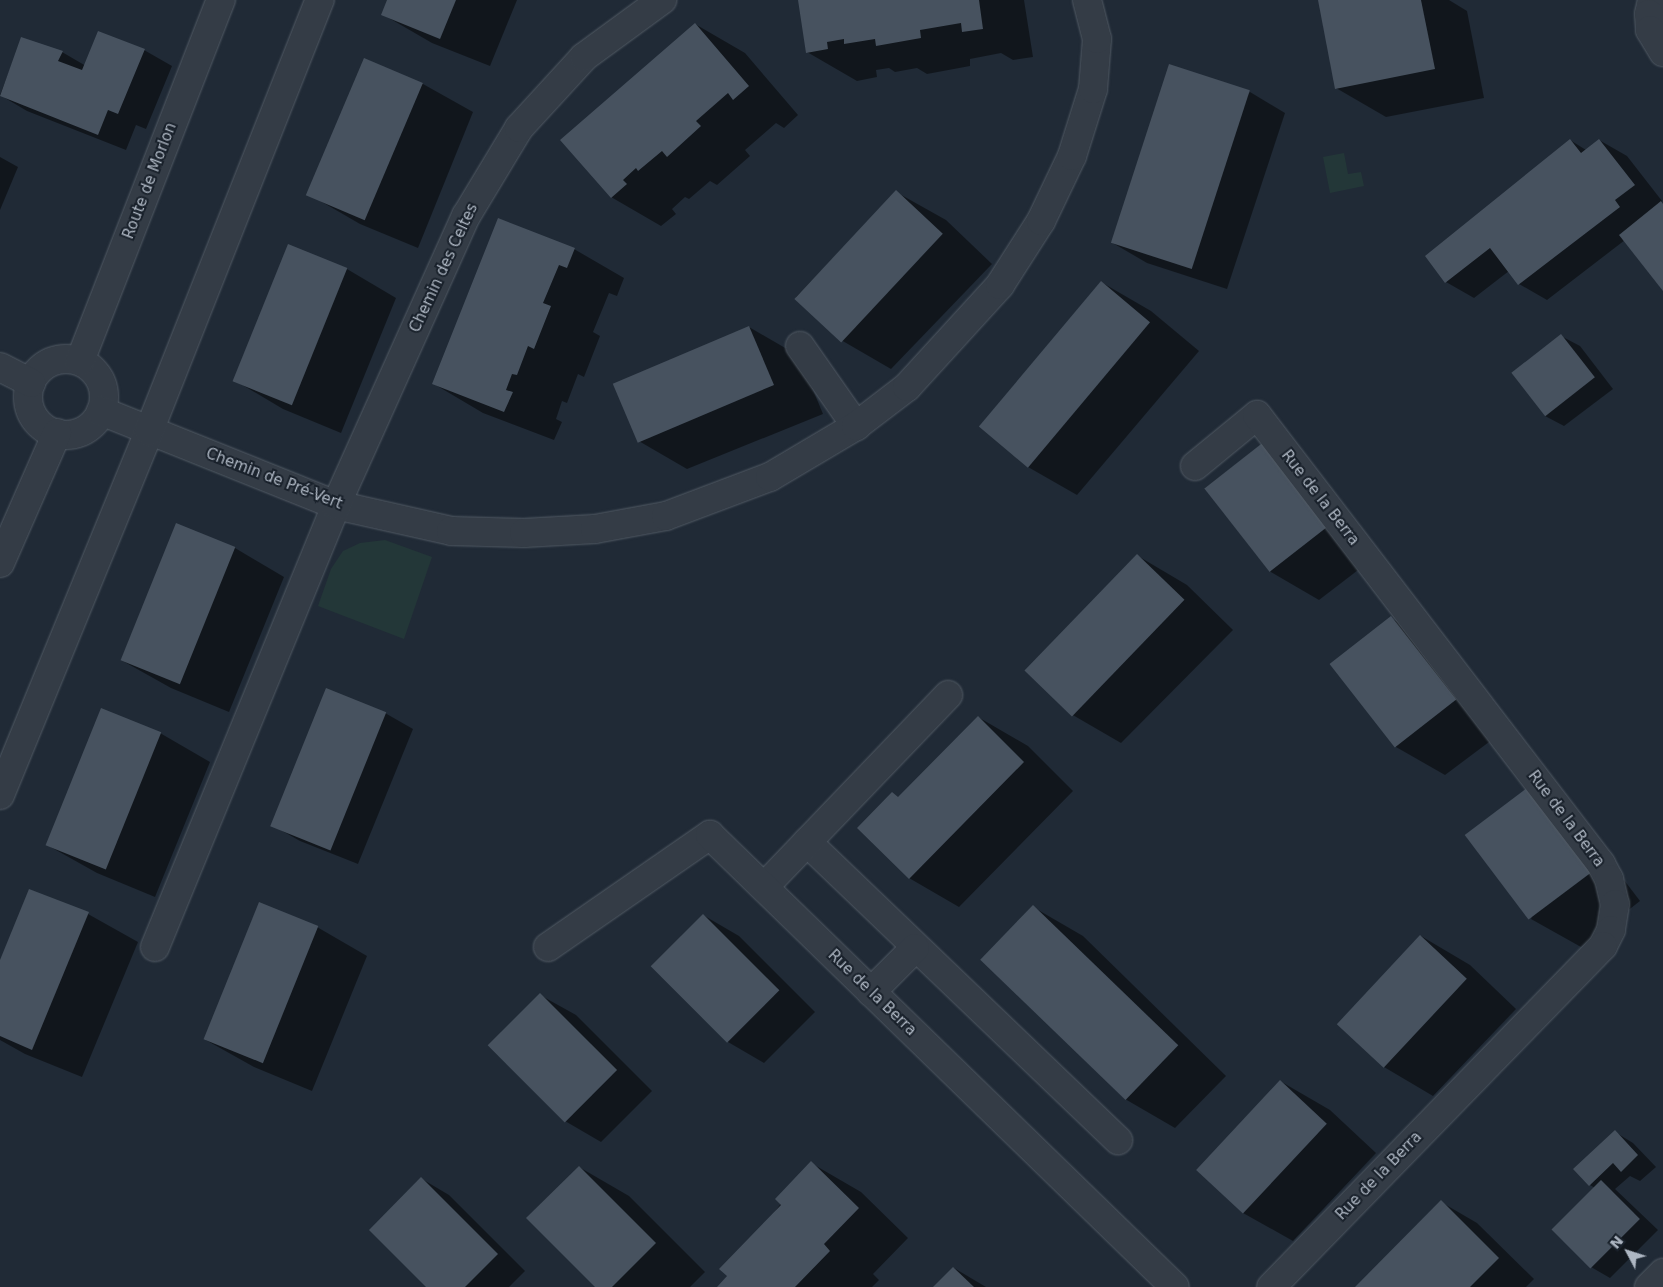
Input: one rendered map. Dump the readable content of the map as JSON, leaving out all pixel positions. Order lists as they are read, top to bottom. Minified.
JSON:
{"streets":{"street":["Route de Morlon","Chemin des Celtes","Chemin de Pré-Vert","Rue de la Berra"]},"crossings":[["Route de Morlon","Chemin de Pré-Vert"],["Chemin des Celtes","Chemin de Pré-Vert"]],"north":"top left"}
